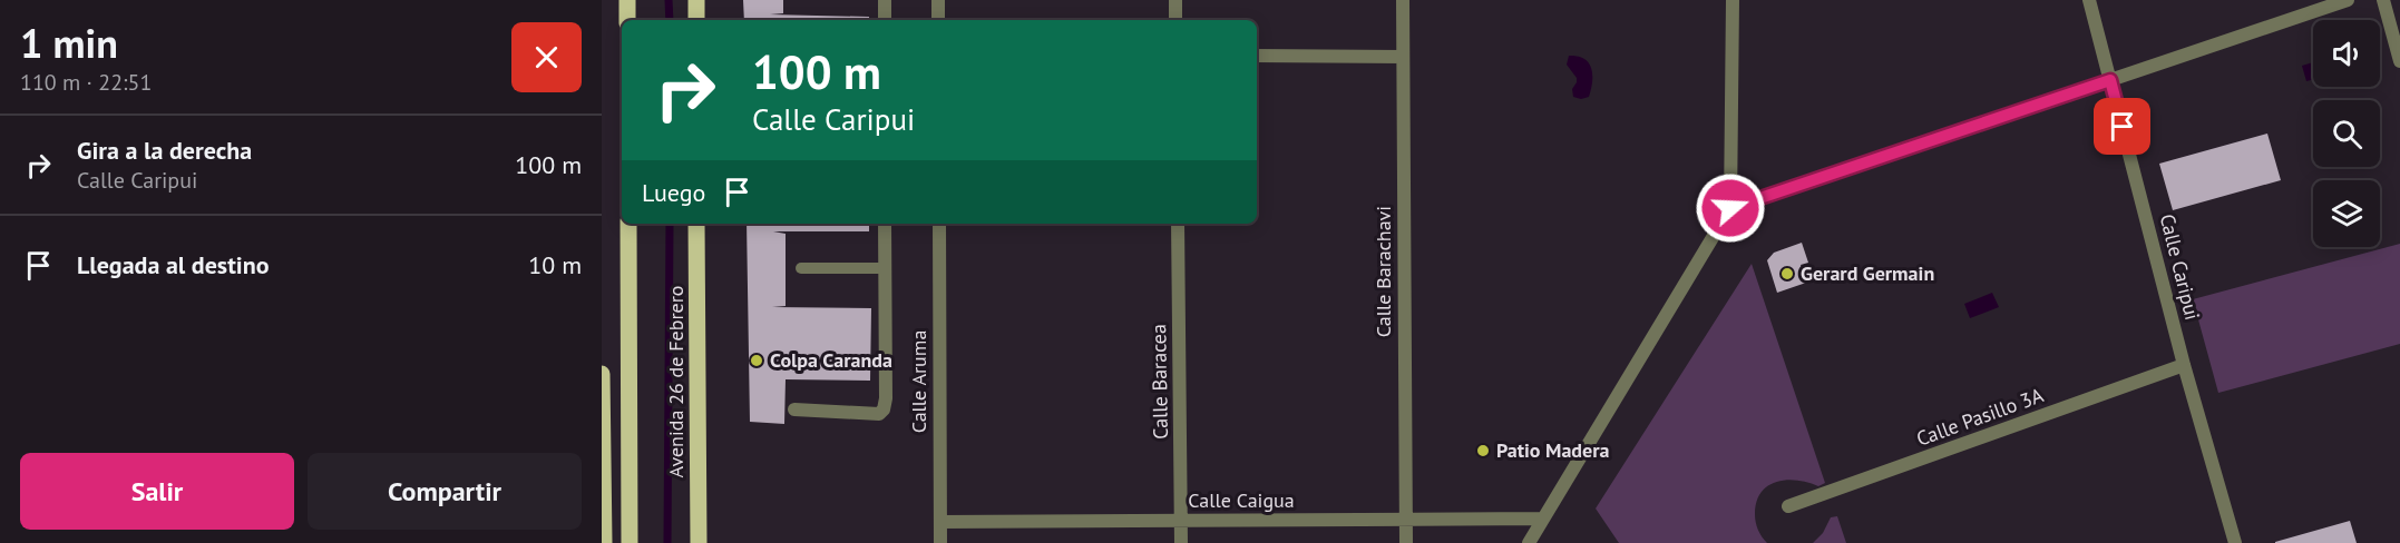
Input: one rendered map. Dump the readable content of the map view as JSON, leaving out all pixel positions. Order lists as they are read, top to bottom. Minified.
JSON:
{"streets":{"main road":["Avenida 26 de Febrero"],"street":["Calle Caripui","Calle Barachavi","Calle Aruma","Calle Baracea","Calle Pasillo 3A","Calle Caigua"]},"crossings":[["Calle Caripui","Calle Pasillo 3A"],["Calle Barachavi","Calle Caigua"],["Calle Aruma","Calle Caigua"],["Calle Baracea","Calle Caigua"]],"places":["Gerard Germain","Colpa Caranda","Patio Madera"],"page":{"heading":["1 min","110 m · 22:51"],"turn":["100 m","Calle Caripui"],"list":[{"name":"Gira a la derecha","note":"Calle Caripui","value":"100 m"},{"name":"Llegada al destino","value":"10 m"}],"then":"Luego","buttons":["Salir","Compartir"]}}
